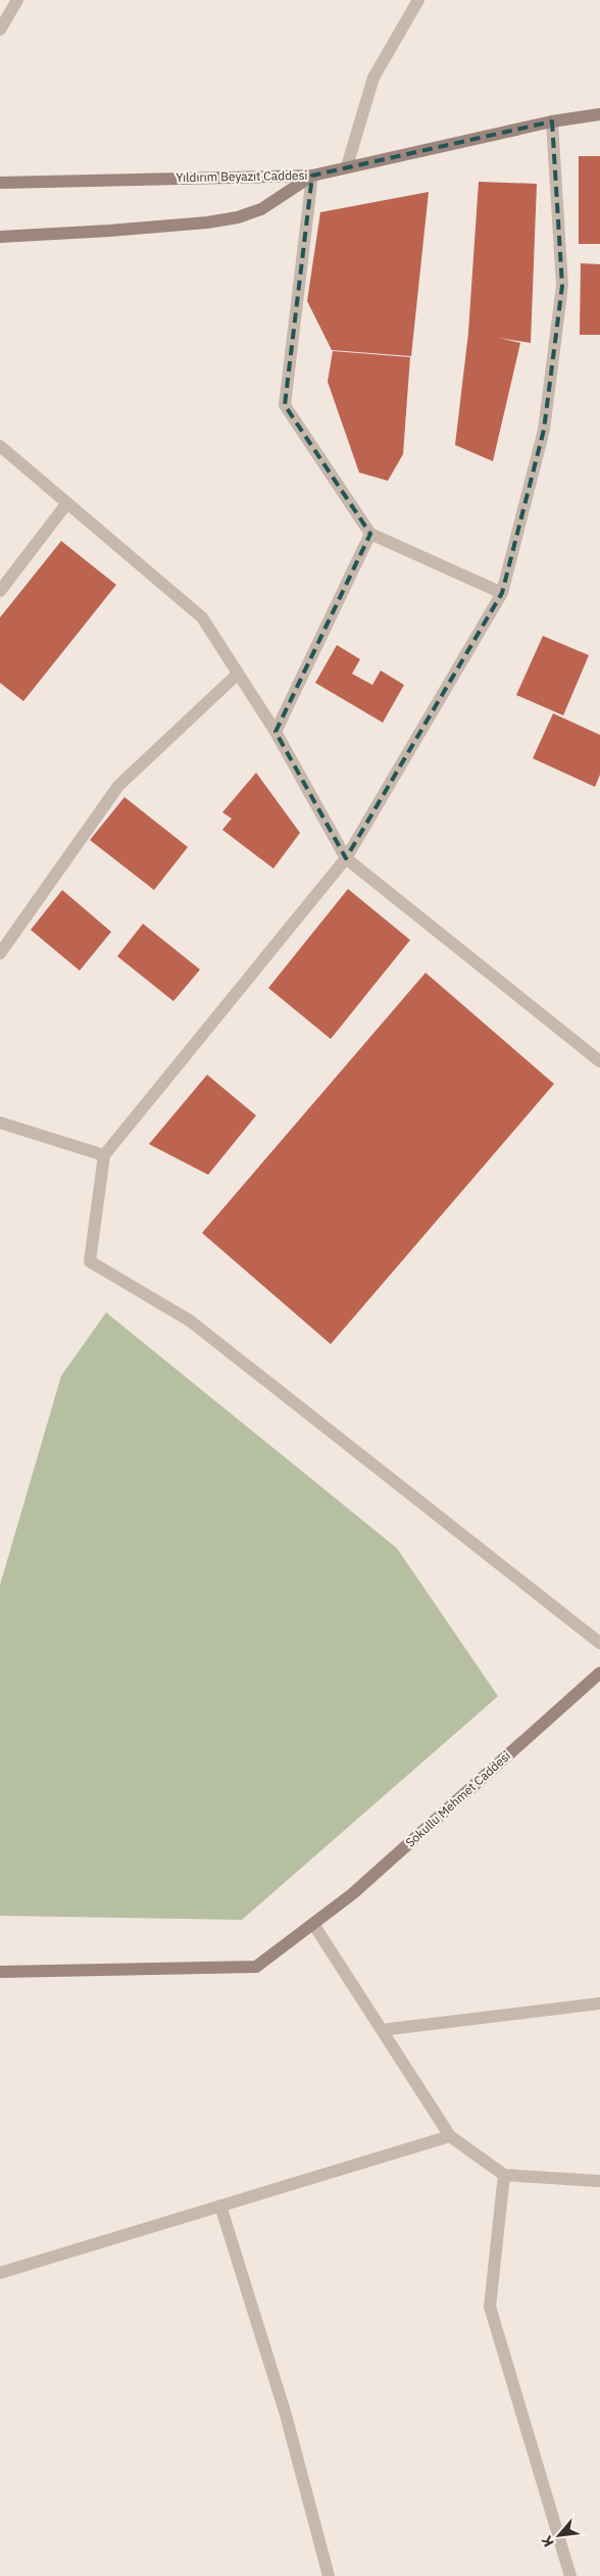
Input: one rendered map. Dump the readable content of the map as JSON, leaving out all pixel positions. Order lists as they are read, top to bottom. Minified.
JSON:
{"streets":{"main road":["Yıldırım Beyazıt Caddesi","Sokullu Mehmet Caddesi"]},"north":"bottom left"}
